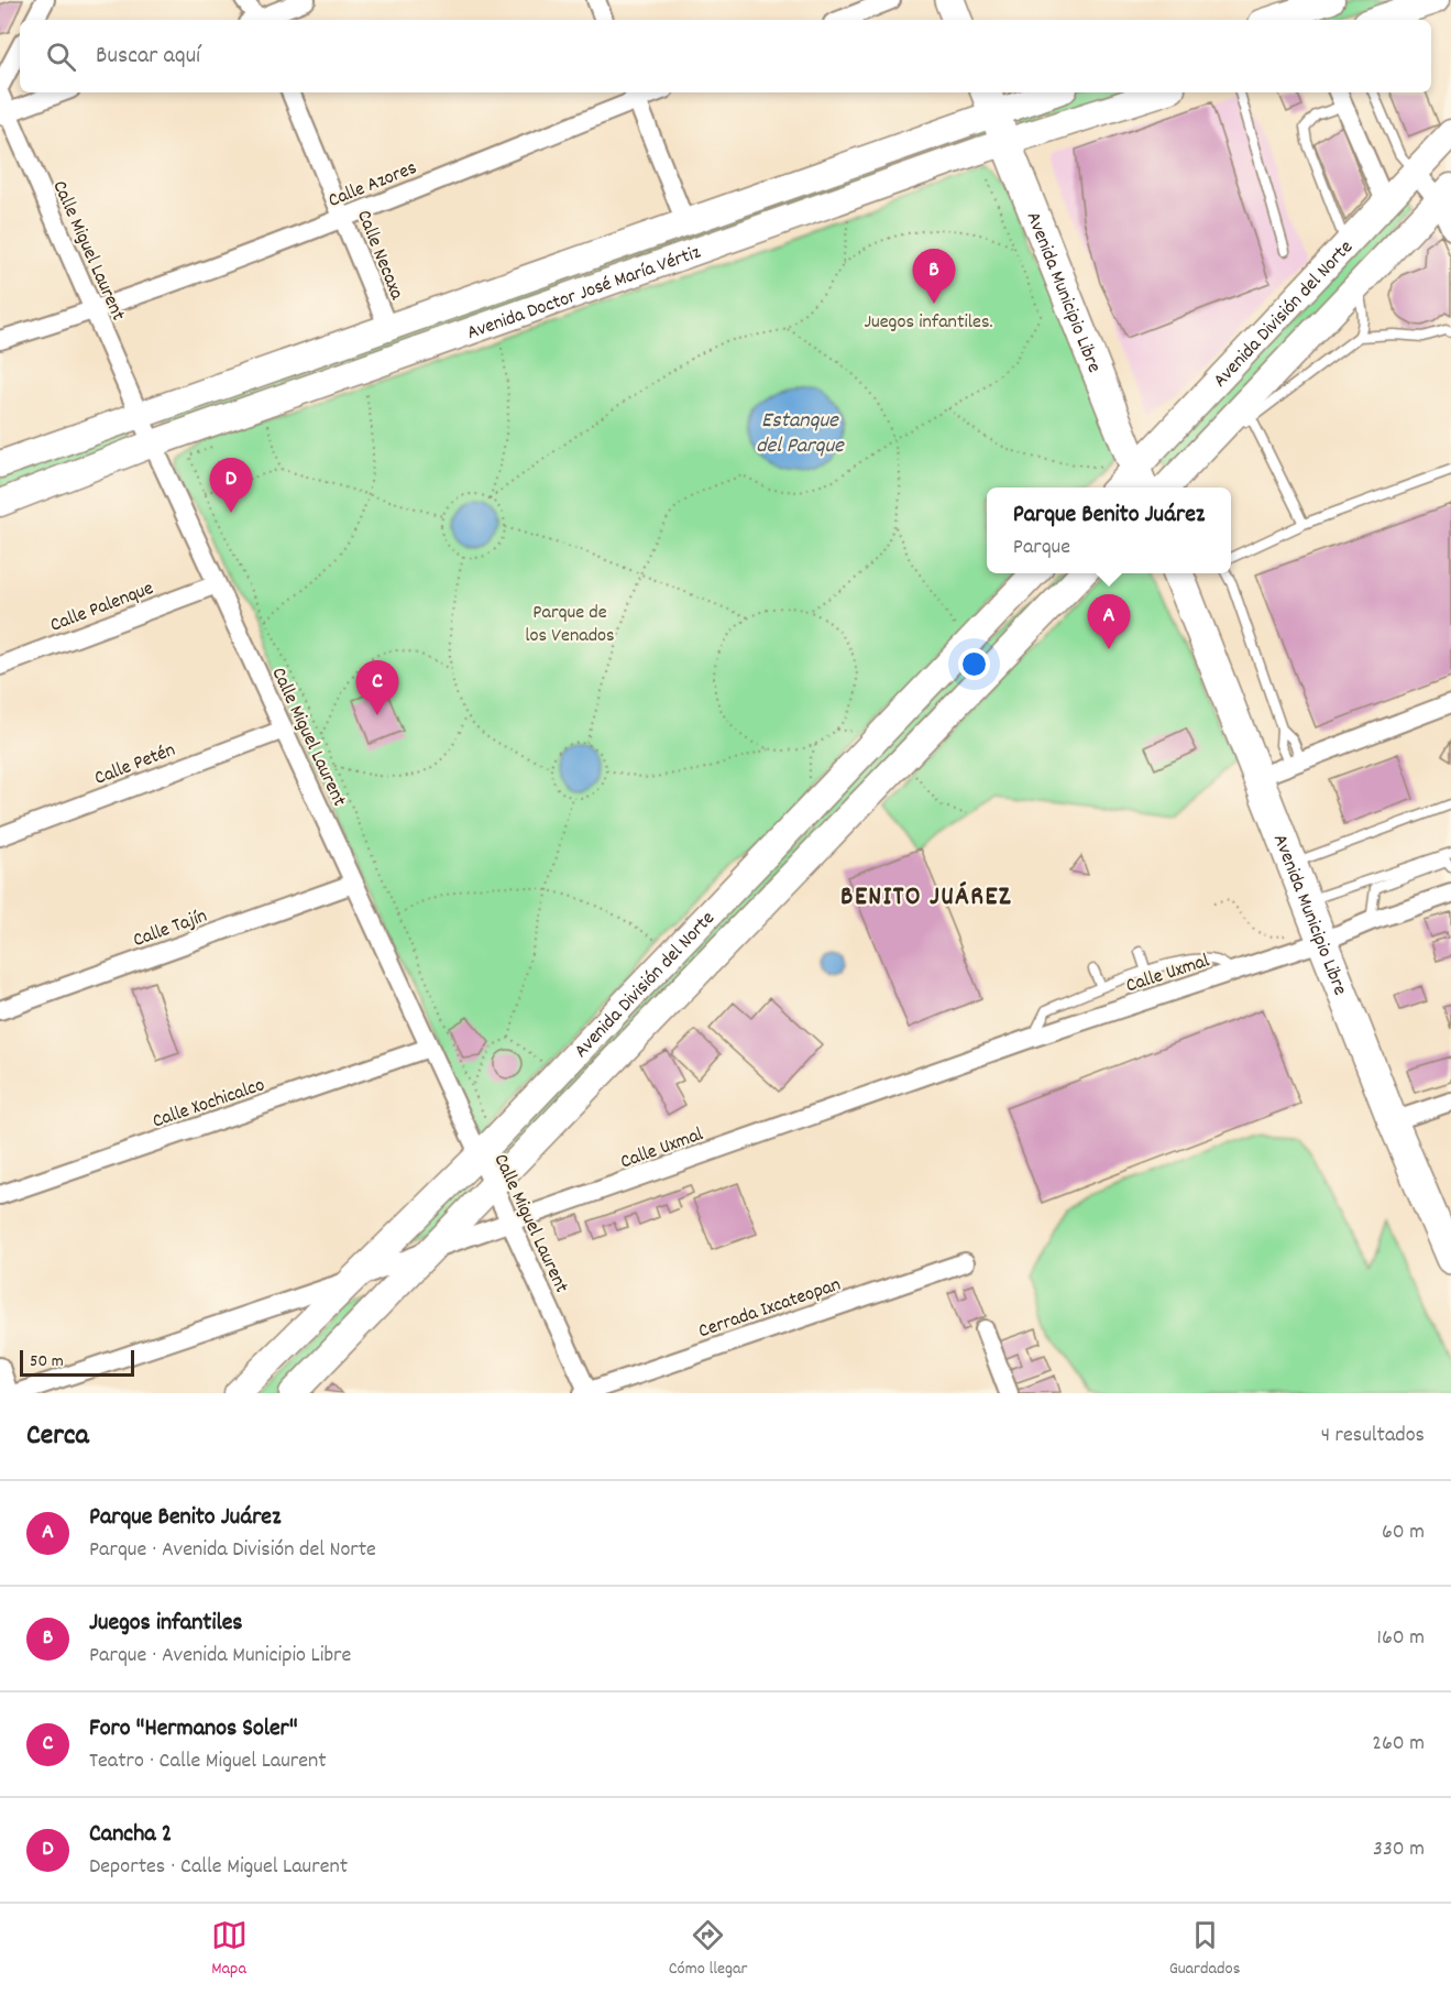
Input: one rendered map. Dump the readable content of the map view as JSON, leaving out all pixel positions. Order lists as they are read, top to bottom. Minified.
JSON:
{"streets":{"main road":["Avenida Municipio Libre","Avenida Doctor José María Vértiz","Avenida División del Norte"],"street":["Calle Azores","Calle Miguel Laurent","Calle Necaxa","Calle Palenque","Calle Petén","Calle Tajín","Calle Uxmal","Calle Xochicalco","Cerrada Ixcateopan"]},"crossings":[["Calle Azores","Calle Miguel Laurent"],["Calle Azores","Calle Necaxa"],["Calle Miguel Laurent","Avenida Doctor José María Vértiz"],["Calle Miguel Laurent","Avenida División del Norte"],["Calle Miguel Laurent","Calle Palenque"],["Calle Miguel Laurent","Calle Petén"],["Calle Miguel Laurent","Calle Tajín"],["Calle Miguel Laurent","Calle Uxmal"],["Calle Miguel Laurent","Calle Xochicalco"],["Calle Miguel Laurent","Cerrada Ixcateopan"],["Calle Necaxa","Avenida Doctor José María Vértiz"],["Avenida Municipio Libre","Avenida Doctor José María Vértiz"],["Avenida Municipio Libre","Avenida División del Norte"],["Avenida Municipio Libre","Calle Uxmal"],["Avenida División del Norte","Calle Uxmal"]],"districts":["BENITO JUÁREZ"],"water":["Estanque del Parque"],"parks":["Juegos infantiles.","Parque de los Venados"],"scale_bar":"50 m","page":{"search":"Buscar aquí","pins":["B","D","A","C"],"popup":["Parque Benito Juárez","Parque"],"scale":"50 m","heading":["Cerca","4 resultados"],"list":[{"mark":"A","name":"Parque Benito Juárez","note":"Parque · Avenida División del Norte","value":"60 m"},{"mark":"B","name":"Juegos infantiles","note":"Parque · Avenida Municipio Libre","value":"160 m"},{"mark":"C","name":"Foro \"Hermanos Soler\"","note":"Teatro · Calle Miguel Laurent","value":"260 m"},{"mark":"D","name":"Cancha 2","note":"Deportes · Calle Miguel Laurent","value":"330 m"}],"nav":["Mapa","Cómo llegar","Guardados"]}}
